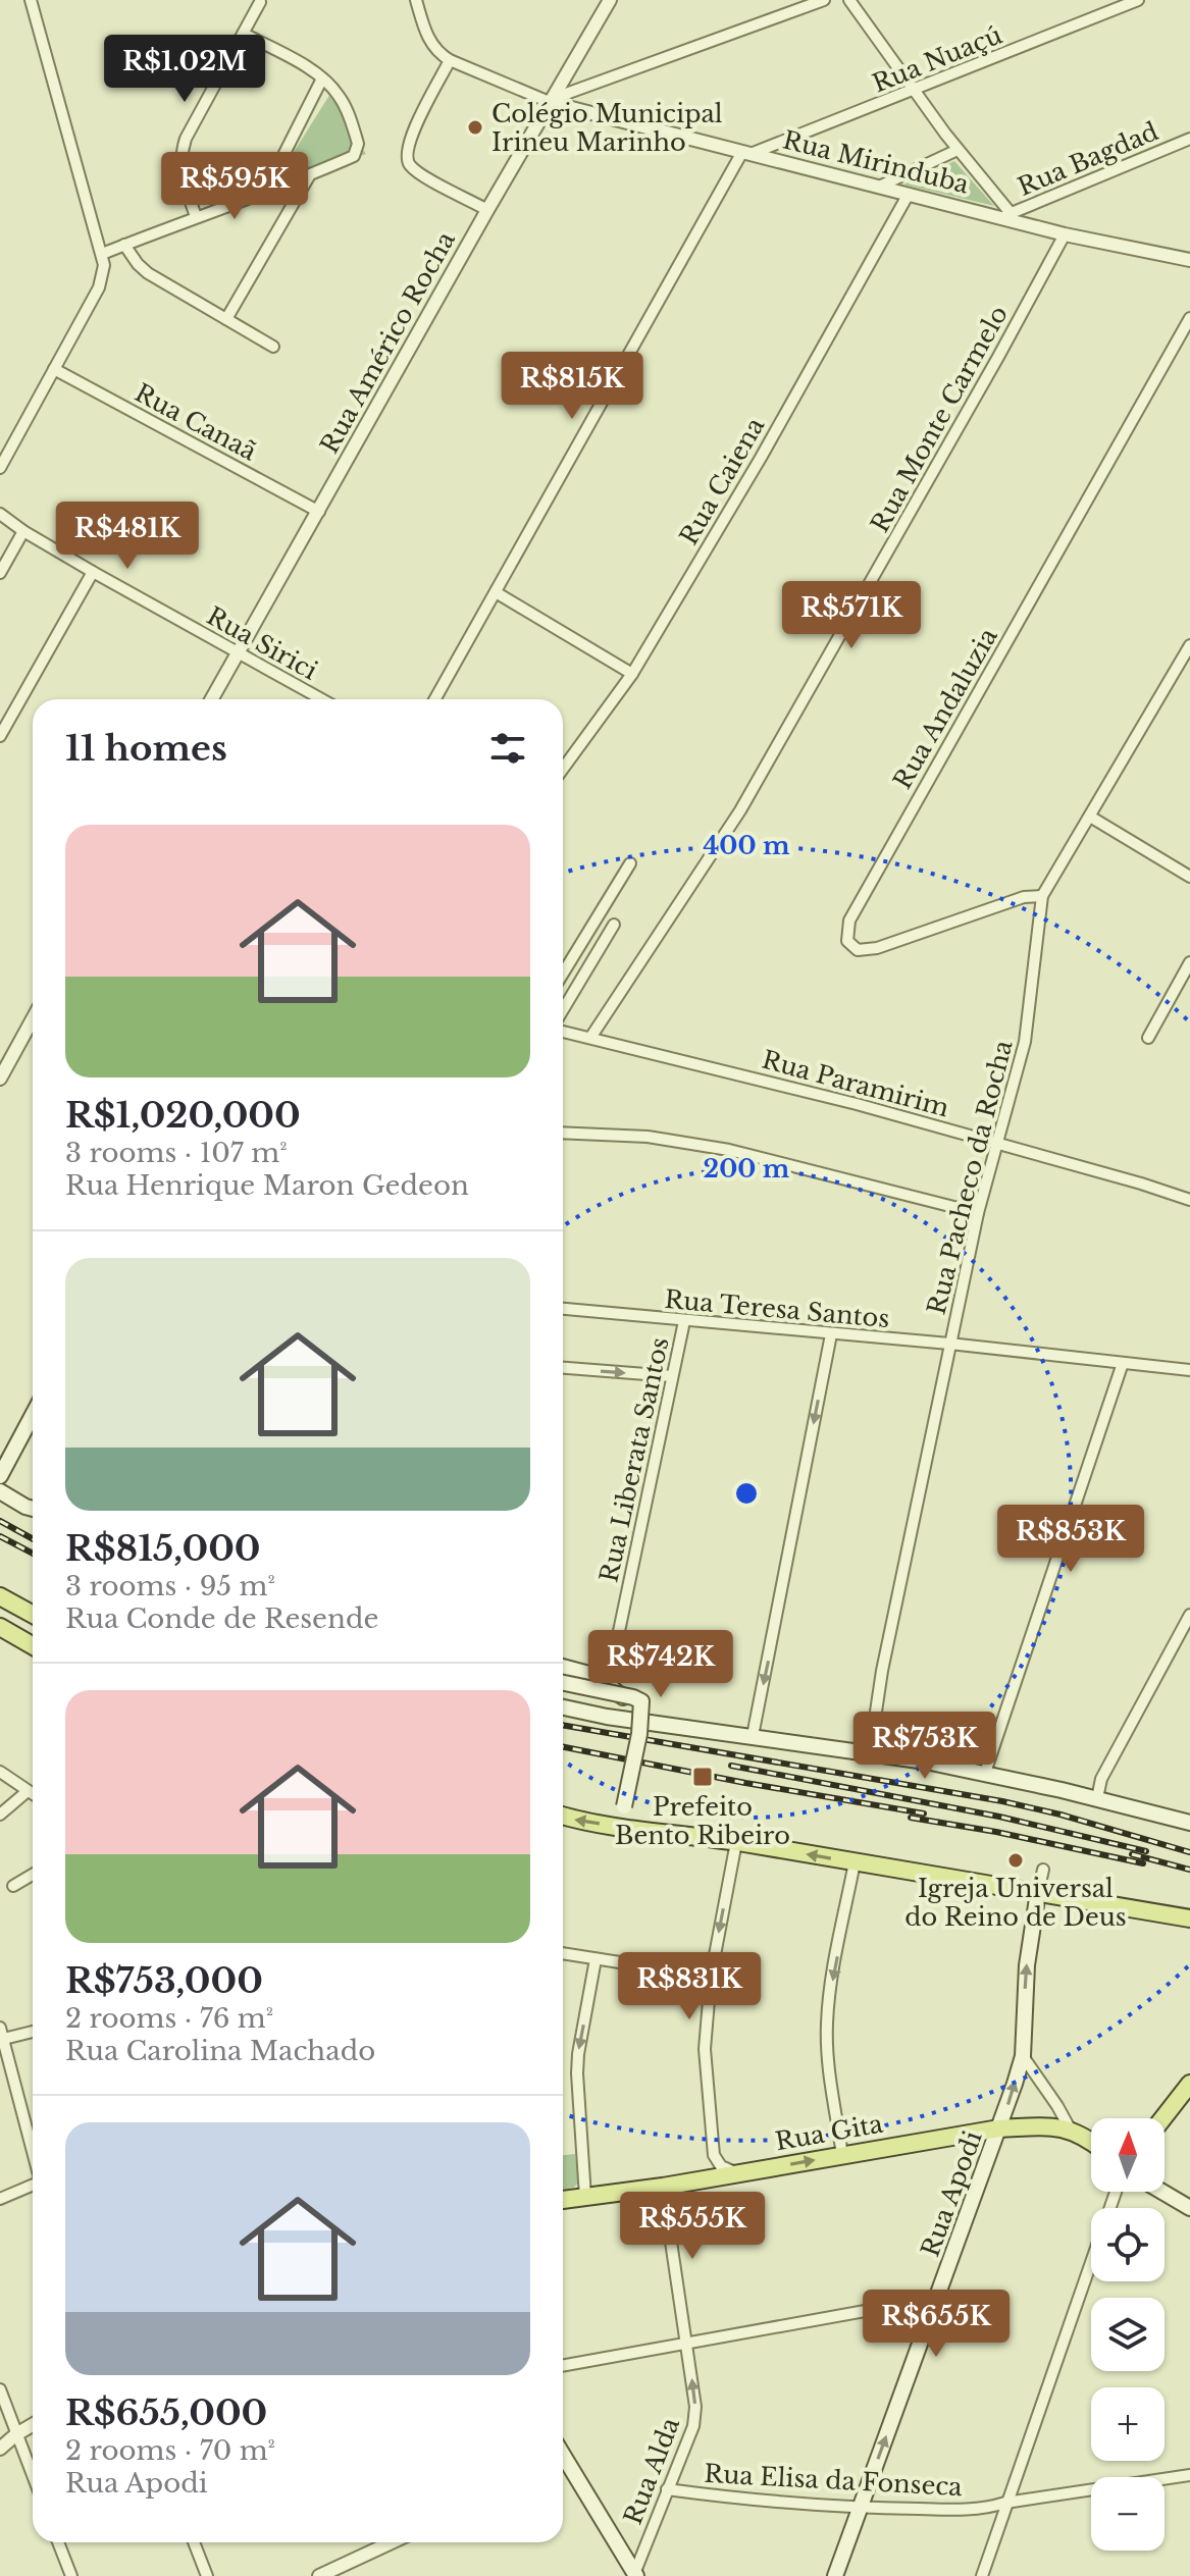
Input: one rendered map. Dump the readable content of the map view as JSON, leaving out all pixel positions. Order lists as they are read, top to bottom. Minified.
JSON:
{"streets":{"main road":["Rua Gita","Rua Apodi"],"street":["Rua Nuaçú","Rua Bagdad","Rua Mirinduba","Rua Américo Rocha","Rua Monte Carmelo","Rua Canaã","Rua Caiena","Rua Sirici","Rua Andaluzia","Rua Paramirim","Rua Pacheco da Rocha","Rua Teresa Santos","Rua Liberata Santos","Rua Alda","Rua Elisa da Fonseca"]},"crossings":[["Rua Nuaçú","Rua Mirinduba"],["Rua Bagdad","Rua Mirinduba"],["Rua Mirinduba","Rua Américo Rocha"],["Rua Mirinduba","Rua Monte Carmelo"],["Rua Mirinduba","Rua Caiena"],["Rua Américo Rocha","Rua Canaã"],["Rua Américo Rocha","Rua Sirici"],["Rua Monte Carmelo","Rua Paramirim"],["Rua Andaluzia","Rua Pacheco da Rocha"],["Rua Paramirim","Rua Pacheco da Rocha"],["Rua Pacheco da Rocha","Rua Teresa Santos"],["Rua Teresa Santos","Rua Liberata Santos"],["Rua Gita","Rua Apodi"],["Rua Gita","Rua Alda"],["Rua Apodi","Rua Elisa da Fonseca"],["Rua Alda","Rua Elisa da Fonseca"]],"one_way":["Rua Apodi","Rua Alda"],"places":{"other":["Colégio Municipal Irineu Marinho","Igreja Universal do Reino de Deus"],"transit":["Prefeito Bento Ribeiro"]},"north":"top","page":{"price":["R$1.02M","R$595K","R$815K","R$481K","R$571K","R$853K","R$742K","R$753K","R$831K","R$555K","R$655K"],"heading":"11 homes","list":[{"name":"R$1,020,000","note":"3 rooms · 107 m² · Rua Henrique Maron Gedeon"},{"name":"R$815,000","note":"3 rooms · 95 m² · Rua Conde de Resende"},{"name":"R$753,000","note":"2 rooms · 76 m² · Rua Carolina Machado"},{"name":"R$655,000","note":"2 rooms · 70 m² · Rua Apodi"}],"map_buttons":["+","−"]},"rings":["400 m","200 m"]}
